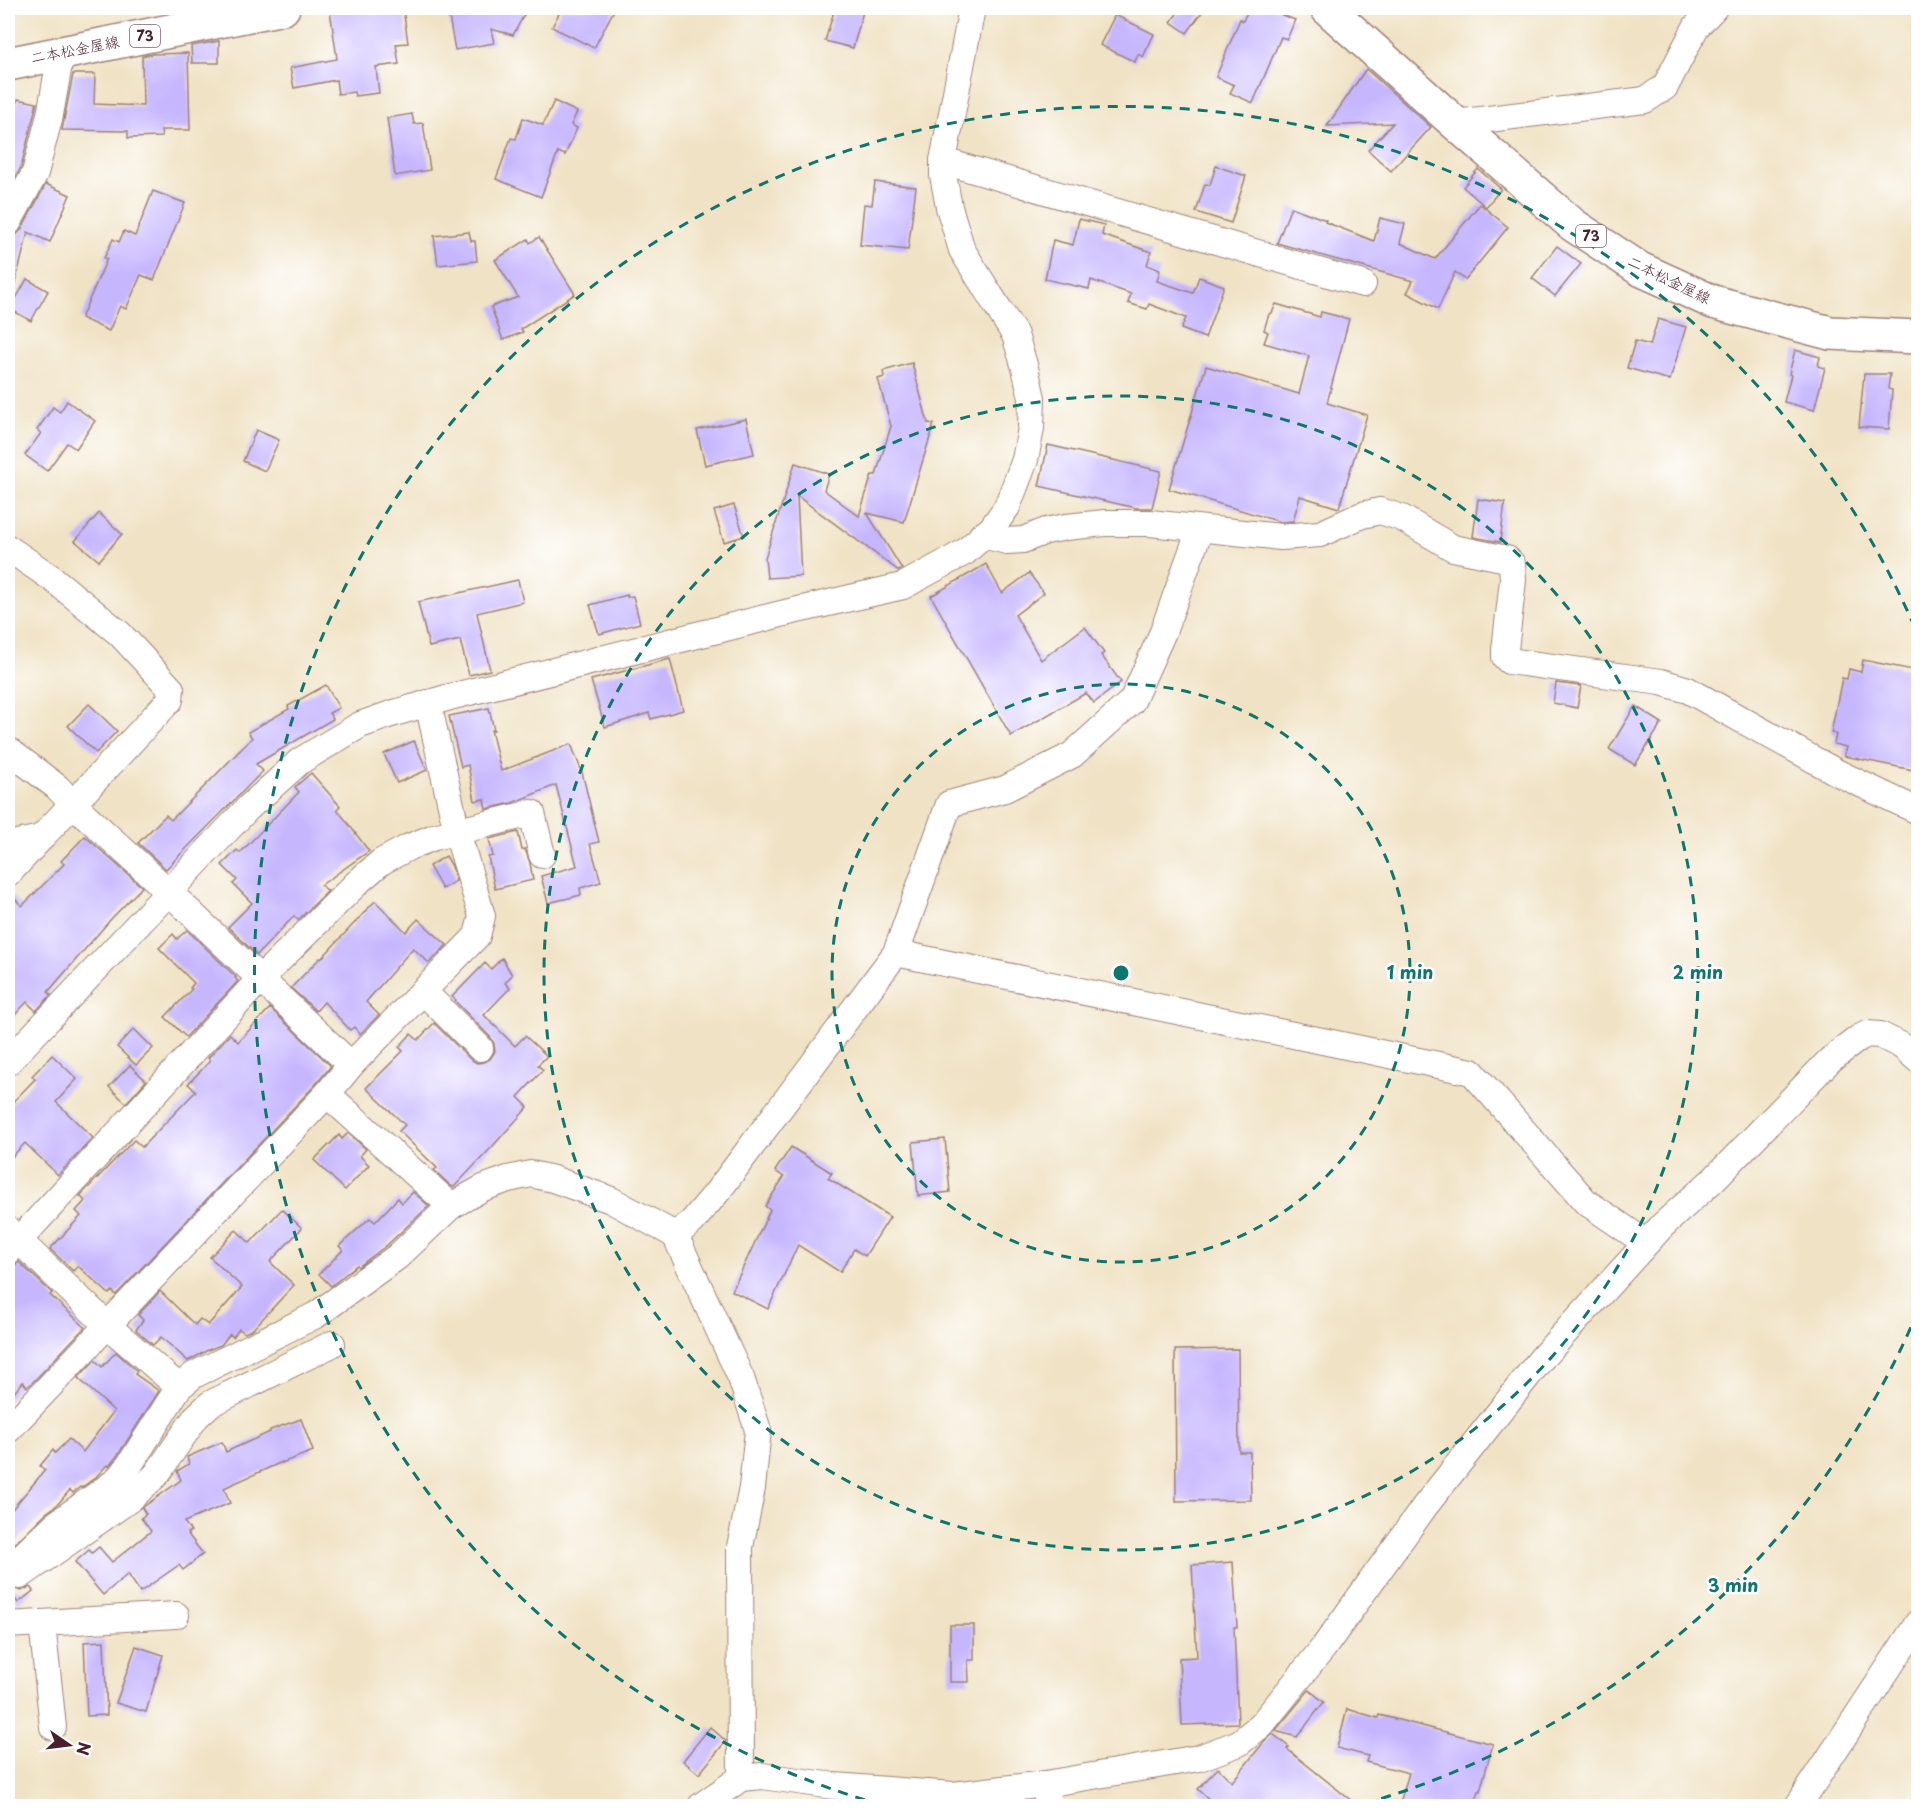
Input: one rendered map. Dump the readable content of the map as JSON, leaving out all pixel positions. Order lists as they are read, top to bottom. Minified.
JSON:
{"streets":{"main road":["73","二本松金屋線"]},"north":"right","rings":["1 min","2 min","3 min"]}
